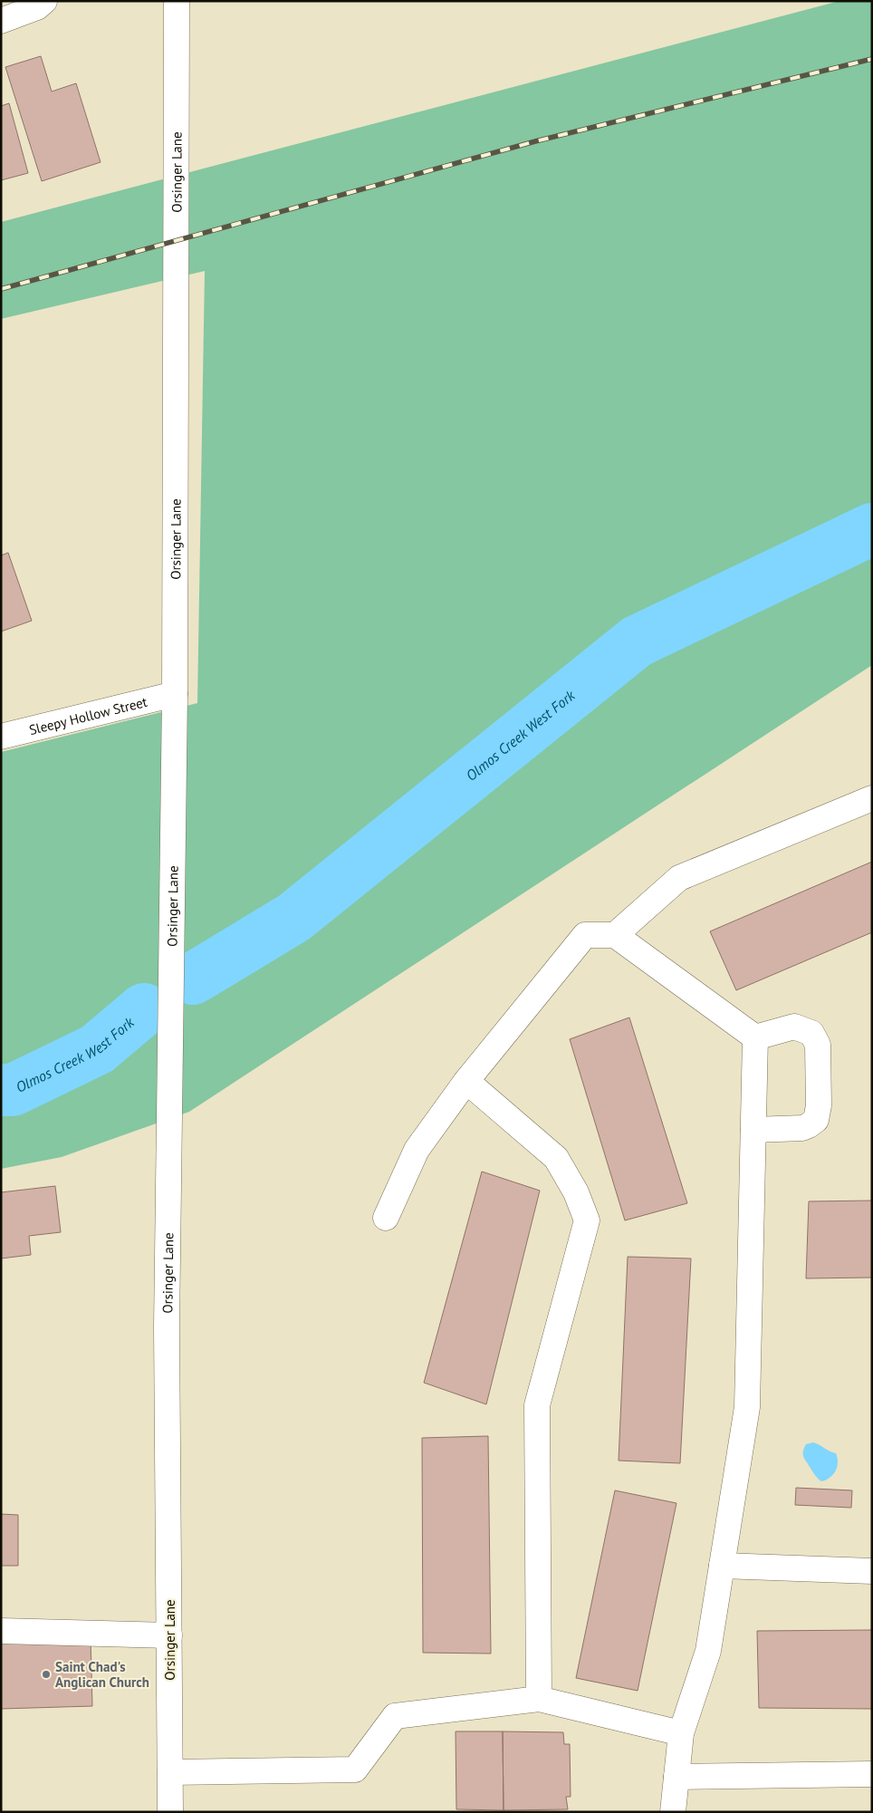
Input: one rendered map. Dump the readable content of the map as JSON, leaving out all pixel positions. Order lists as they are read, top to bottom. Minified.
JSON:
{"streets":{"street":["Orsinger Lane","Sleepy Hollow Street"]},"crossings":[["Orsinger Lane","Sleepy Hollow Street"]],"water":["Olmos Creek West Fork"],"places":["Saint Chad's Anglican Church"]}
